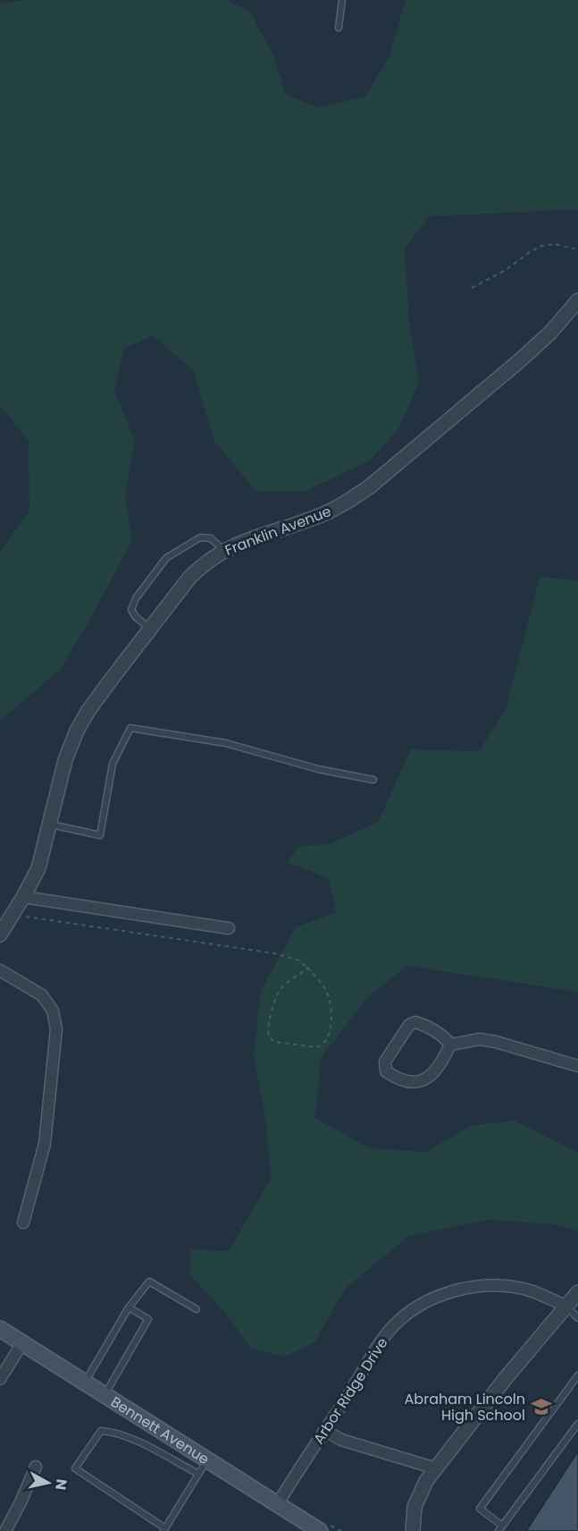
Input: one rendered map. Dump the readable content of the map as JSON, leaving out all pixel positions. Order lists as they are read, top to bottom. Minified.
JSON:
{"streets":{"main road":["Bennett Avenue"],"street":["Franklin Avenue","Arbor Ridge Drive"]},"crossings":[["Arbor Ridge Drive","Bennett Avenue"]],"places":{"school or university":["Abraham Lincoln High School"]},"north":"right"}
